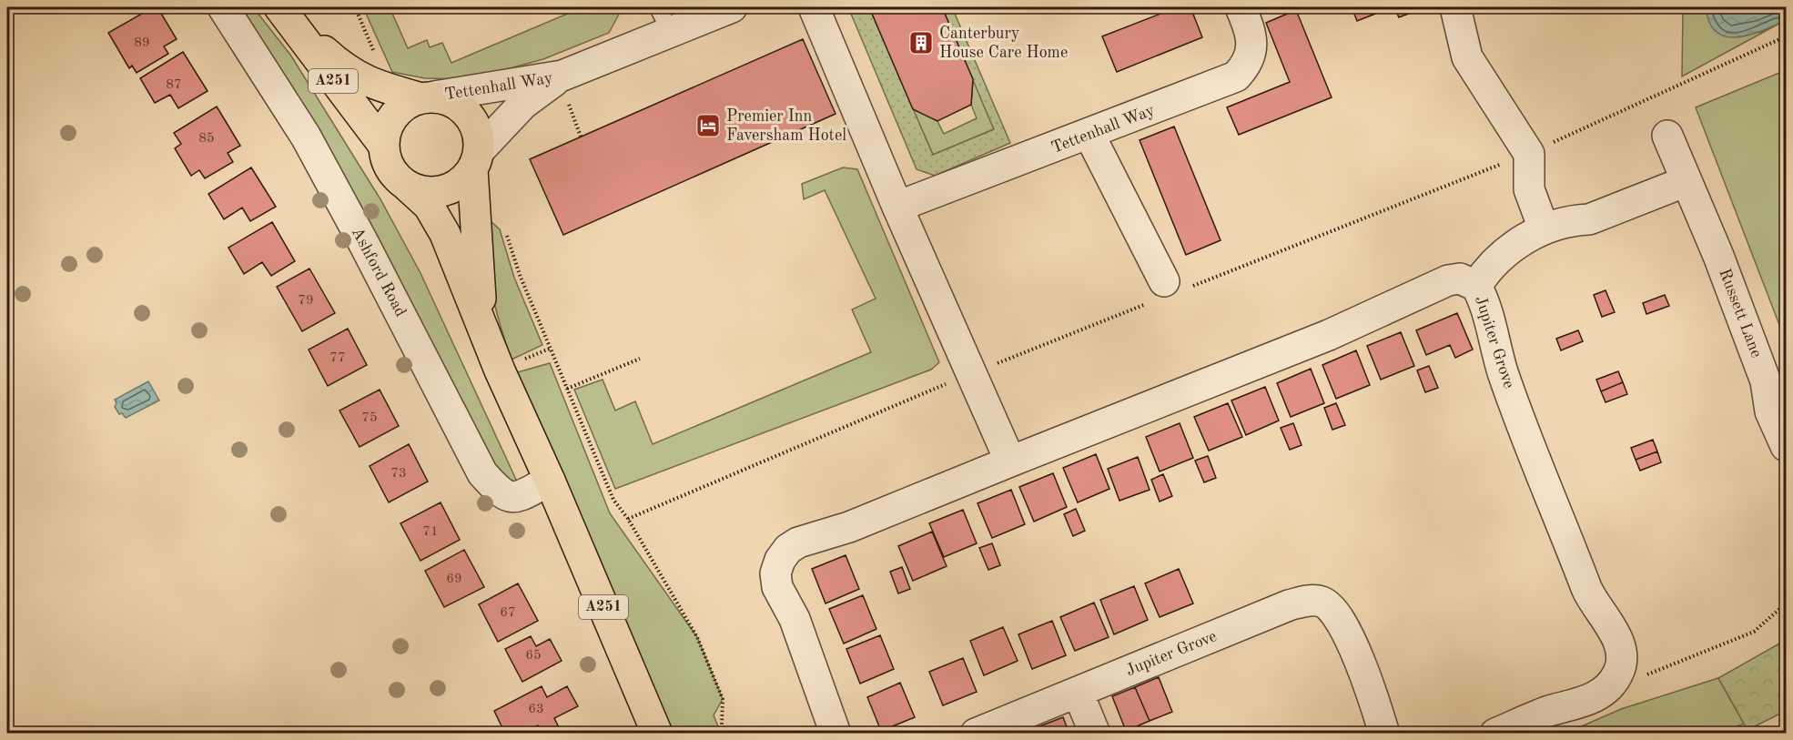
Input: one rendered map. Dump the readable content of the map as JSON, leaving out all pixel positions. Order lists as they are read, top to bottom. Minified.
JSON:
{"streets":{"main road":["A251"],"street":["Tettenhall Way","Ashford Road","Russett Lane","Jupiter Grove"]},"crossings":[["A251","Tettenhall Way"],["A251","Ashford Road"]],"places":{"building":["Canterbury House Care Home"],"hotel":["Premier Inn Faversham Hotel"]},"house_numbers":["89","87","85","79","77","75","73","71","69","67","65","63"]}
